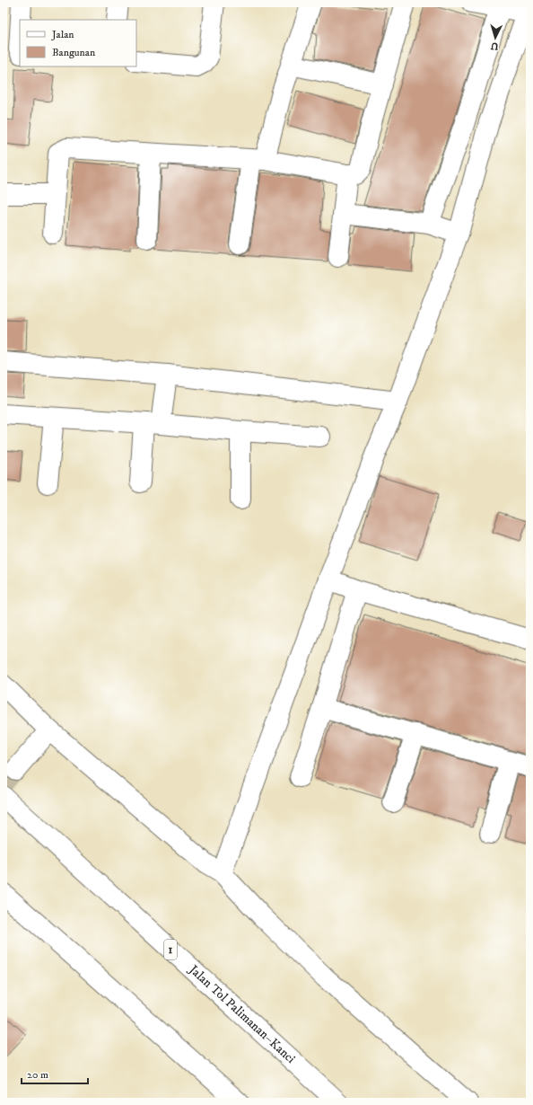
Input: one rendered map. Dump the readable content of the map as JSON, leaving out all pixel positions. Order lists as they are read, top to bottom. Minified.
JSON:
{"streets":{"main road":["1","Jalan Tol Palimanan–Kanci"]},"legend":["Jalan","Bangunan"],"scale_bar":"20 m","north":"bottom"}
